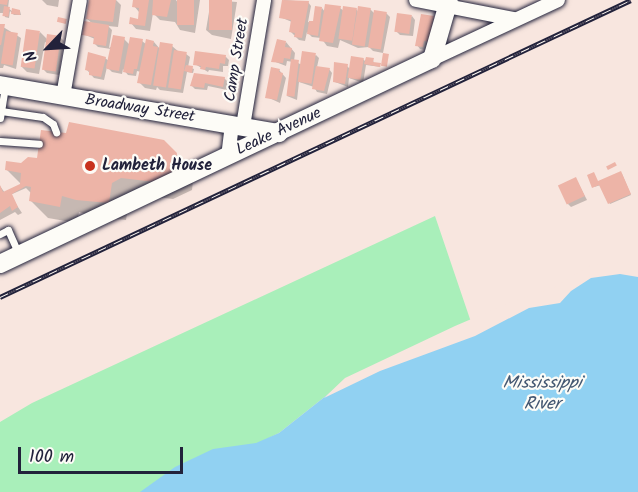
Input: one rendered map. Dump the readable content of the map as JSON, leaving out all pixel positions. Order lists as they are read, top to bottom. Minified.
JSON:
{"streets":{"street":["Camp Street","Broadway Street","Leake Avenue"]},"crossings":[["Camp Street","Broadway Street"],["Camp Street","Leake Avenue"],["Broadway Street","Leake Avenue"]],"water":["Mississippi River"],"places":["Lambeth House"],"scale_bar":"100 m","north":"bottom left"}
